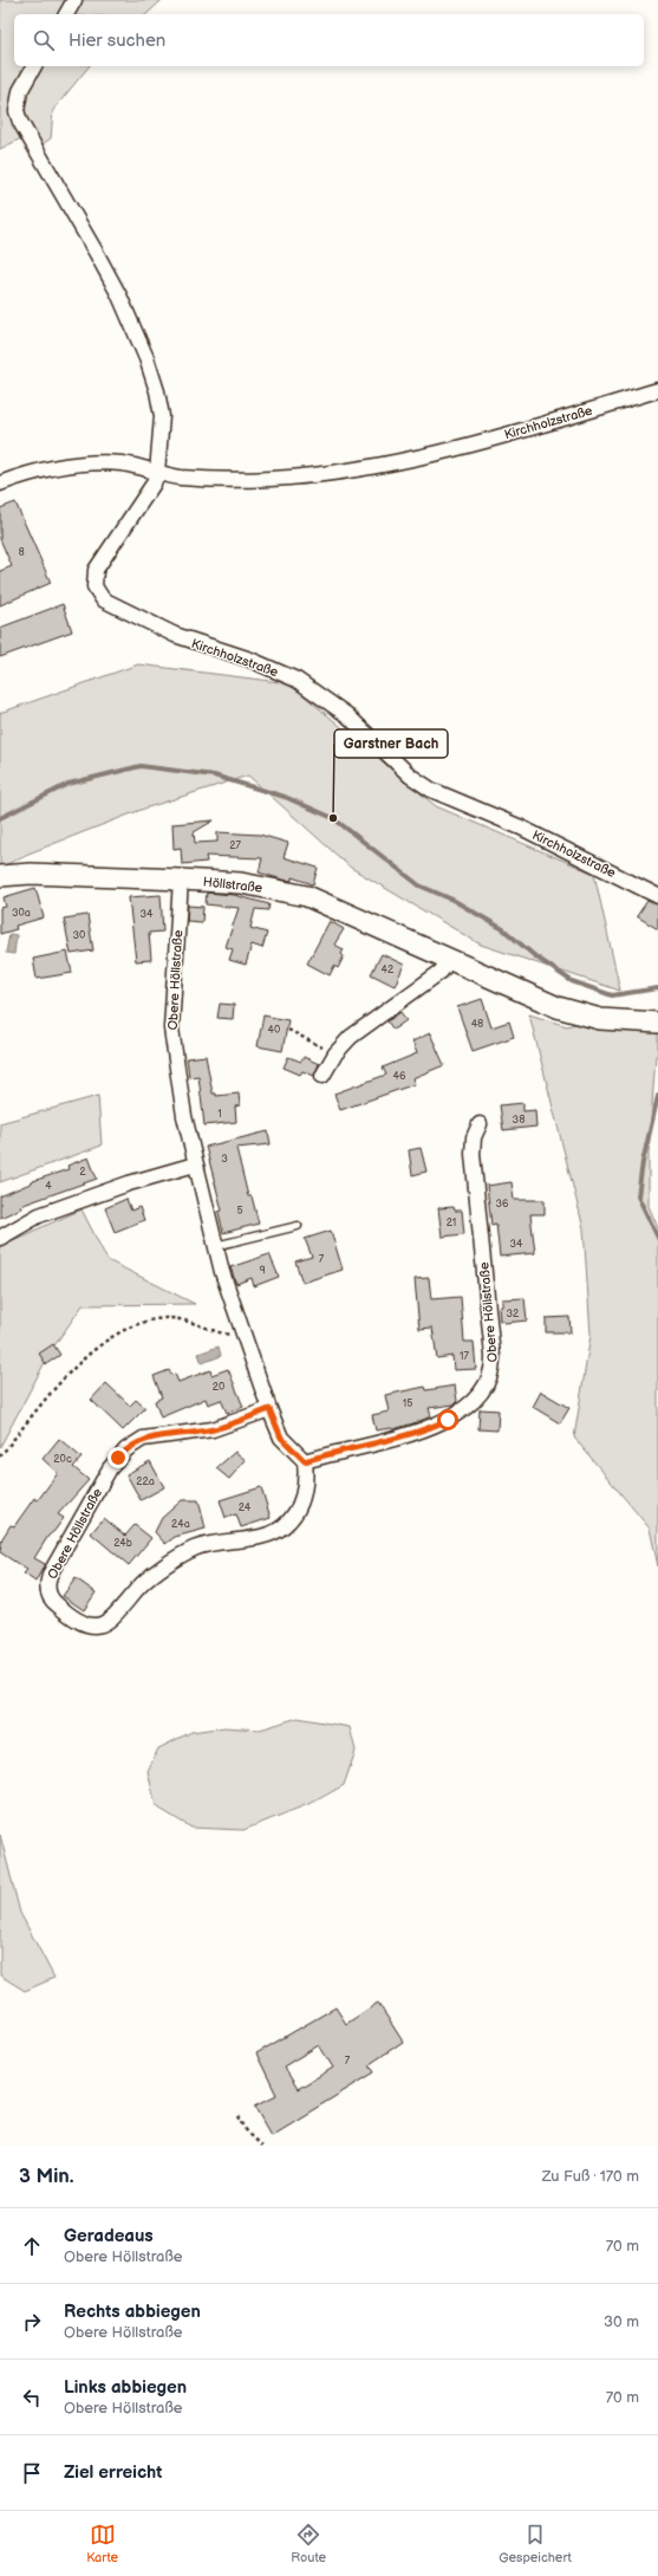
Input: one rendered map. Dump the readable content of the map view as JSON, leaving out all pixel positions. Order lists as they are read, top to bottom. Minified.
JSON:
{"streets":{"street":["Kirchholzstraße","Höllstraße","Obere Höllstraße"]},"crossings":[["Höllstraße","Obere Höllstraße"]],"places":["Garstner Bach"],"house_numbers":["8","27","30a","34","30","42","48","40","46","1","38","3","2","4","36","5","21","34","7","9","32","17","20","15","20c","22a","24","24a","24b","7"],"page":{"search":"Hier suchen","heading":["3 Min.","Zu Fuß · 170 m"],"list":[["Geradeaus","Obere Höllstraße","70 m"],["Rechts abbiegen","Obere Höllstraße","30 m"],["Links abbiegen","Obere Höllstraße","70 m"],"Ziel erreicht"],"nav":["Karte","Route","Gespeichert"]}}
